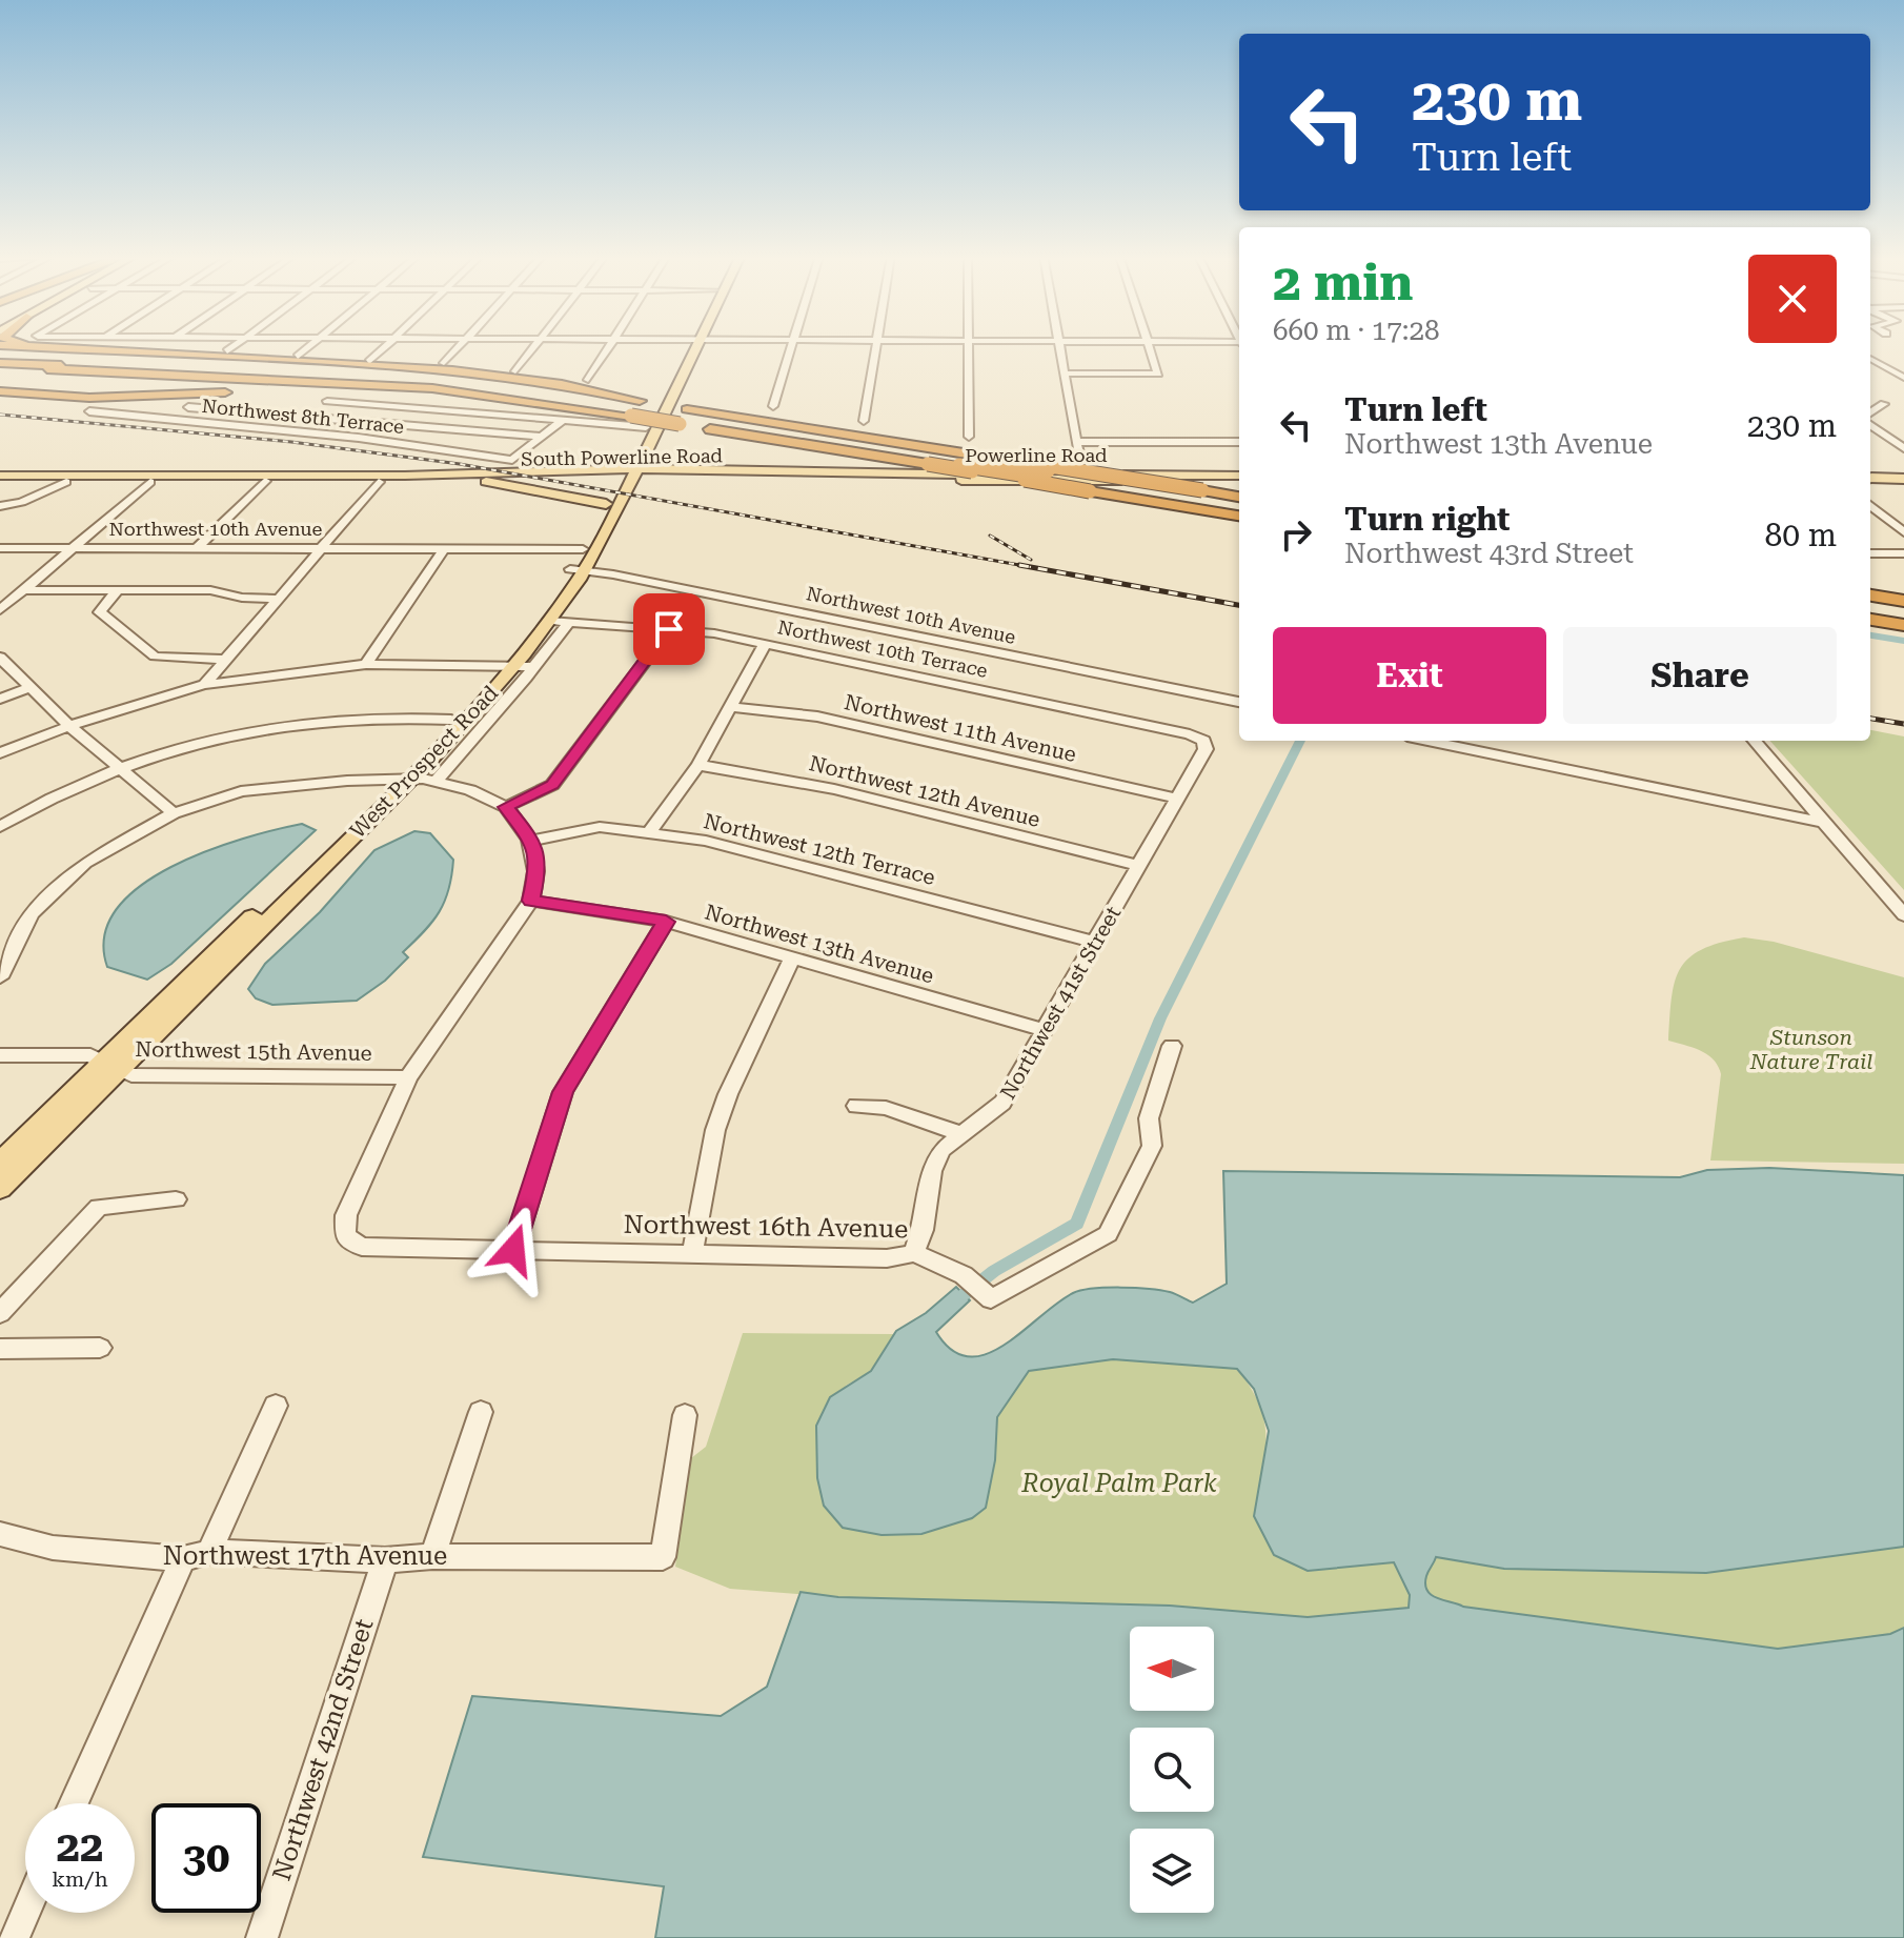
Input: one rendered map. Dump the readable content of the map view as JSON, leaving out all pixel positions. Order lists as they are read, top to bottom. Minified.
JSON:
{"streets":{"main road":["Powerline Road","South Powerline Road","West Prospect Road"],"street":["Northwest 8th Terrace","Northwest 10th Avenue","Northwest 10th Terrace","Northwest 11th Avenue","Northwest 12th Avenue","Northwest 12th Terrace","Northwest 13th Avenue","Northwest 41st Street","Northwest 15th Avenue","Northwest 16th Avenue","Northwest 17th Avenue","Northwest 42nd Street"]},"crossings":[["Powerline Road","South Powerline Road"],["South Powerline Road","West Prospect Road"],["Northwest 10th Avenue","West Prospect Road"],["Northwest 10th Terrace","West Prospect Road"],["Northwest 10th Terrace","Northwest 41st Street"],["Northwest 11th Avenue","Northwest 41st Street"],["West Prospect Road","Northwest 15th Avenue"],["Northwest 12th Avenue","Northwest 41st Street"],["Northwest 12th Terrace","Northwest 41st Street"],["Northwest 13th Avenue","Northwest 41st Street"],["Northwest 41st Street","Northwest 16th Avenue"],["Northwest 15th Avenue","Northwest 16th Avenue"],["Northwest 17th Avenue","Northwest 42nd Street"]],"parks":["Stunson Nature Trail","Royal Palm Park"],"north":"left","page":{"turn":["230 m","Turn left"],"heading":["2 min","660 m · 17:28"],"list":[{"name":"Turn left","note":"Northwest 13th Avenue","value":"230 m"},{"name":"Turn right","note":"Northwest 43rd Street","value":"80 m"}],"buttons":["Exit","Share"],"speed":"22 km/h","limit":"30"}}
